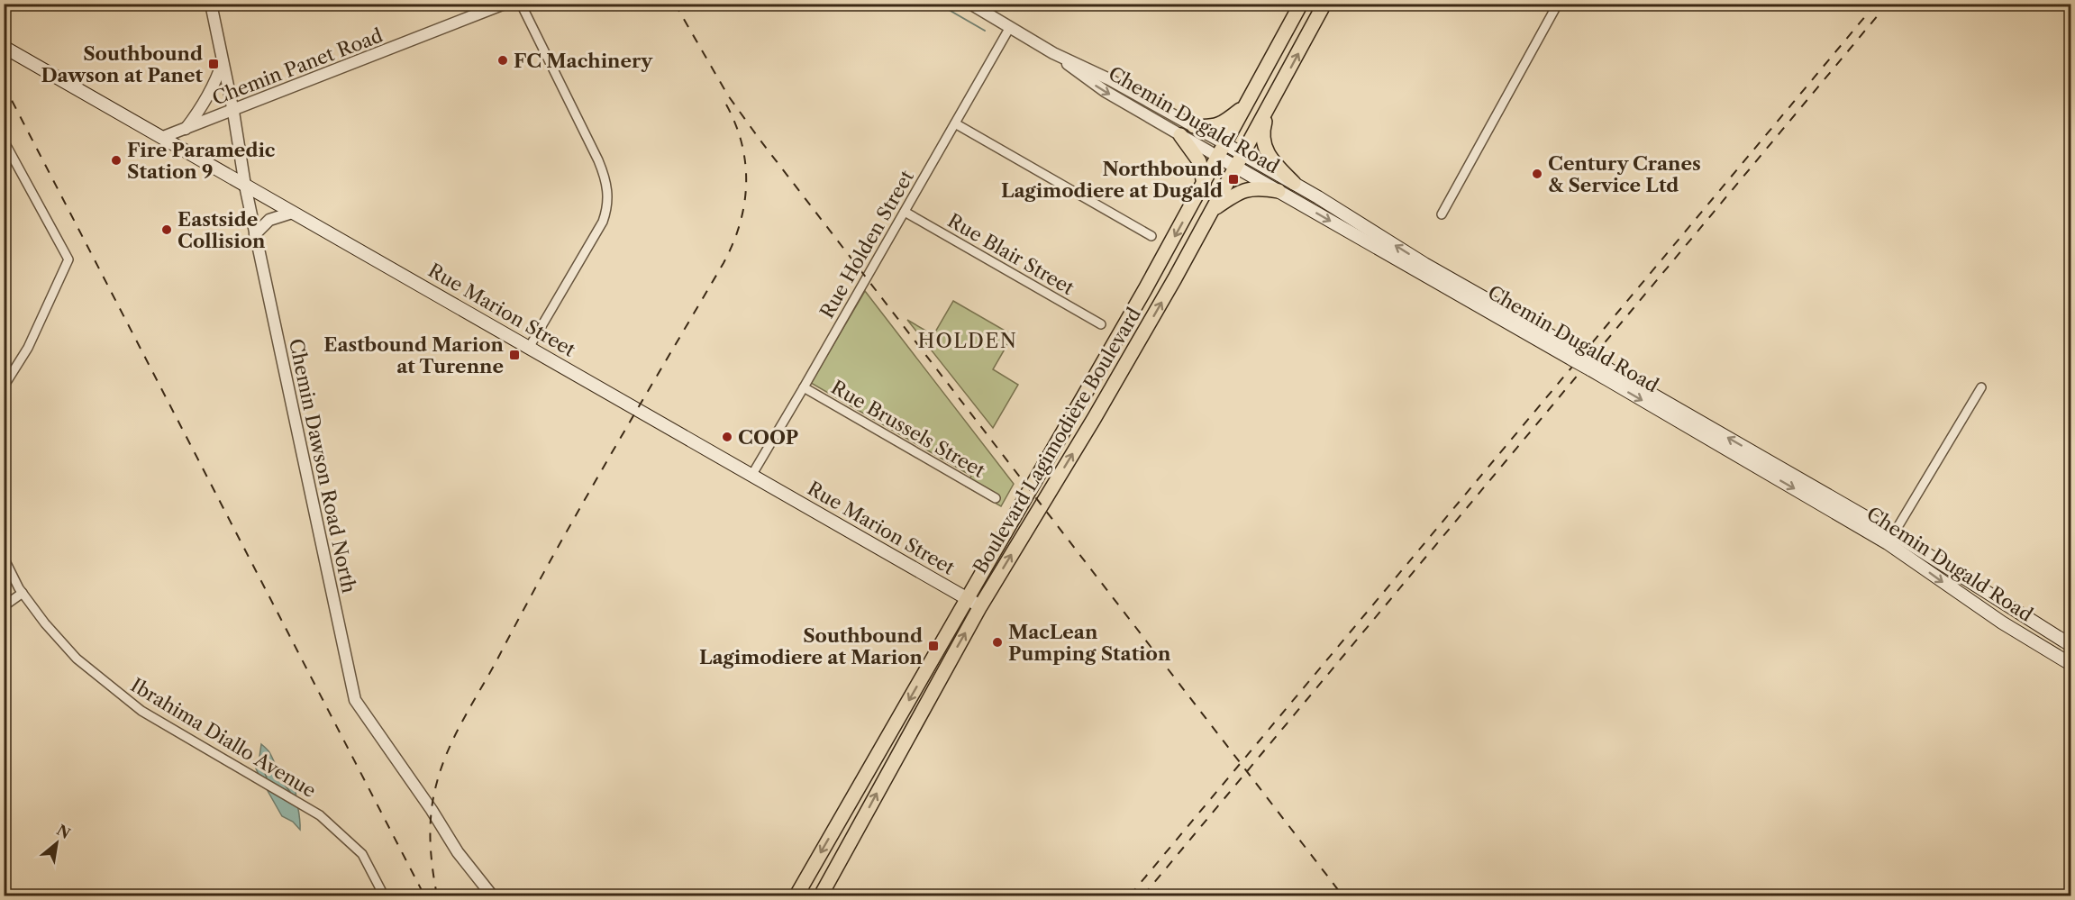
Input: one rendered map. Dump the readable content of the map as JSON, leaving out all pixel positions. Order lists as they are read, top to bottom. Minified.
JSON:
{"streets":{"main road":["Chemin Dugald Road","Rue Marion Street","Boulevard Lagimodière Boulevard"],"street":["Chemin Panet Road","Rue Holden Street","Rue Blair Street","Rue Brussels Street","Chemin Dawson Road North","Ibrahima Diallo Avenue"]},"crossings":[["Chemin Panet Road","Rue Marion Street"],["Chemin Panet Road","Chemin Dawson Road North"],["Chemin Dugald Road","Rue Holden Street"],["Chemin Dugald Road","Boulevard Lagimodière Boulevard"],["Rue Holden Street","Rue Blair Street"],["Rue Holden Street","Rue Marion Street"],["Rue Holden Street","Rue Brussels Street"],["Rue Marion Street","Boulevard Lagimodière Boulevard"],["Rue Marion Street","Chemin Dawson Road North"]],"districts":["HOLDEN"],"places":{"other":["FC Machinery","Fire Paramedic Station 9","Century Cranes & Service Ltd","Eastside Collision","COOP","MacLean Pumping Station"],"transit":["Southbound Dawson at Panet","Northbound Lagimodiere at Dugald","Eastbound Marion at Turenne","Southbound Lagimodiere at Marion"]},"north":"top right"}
